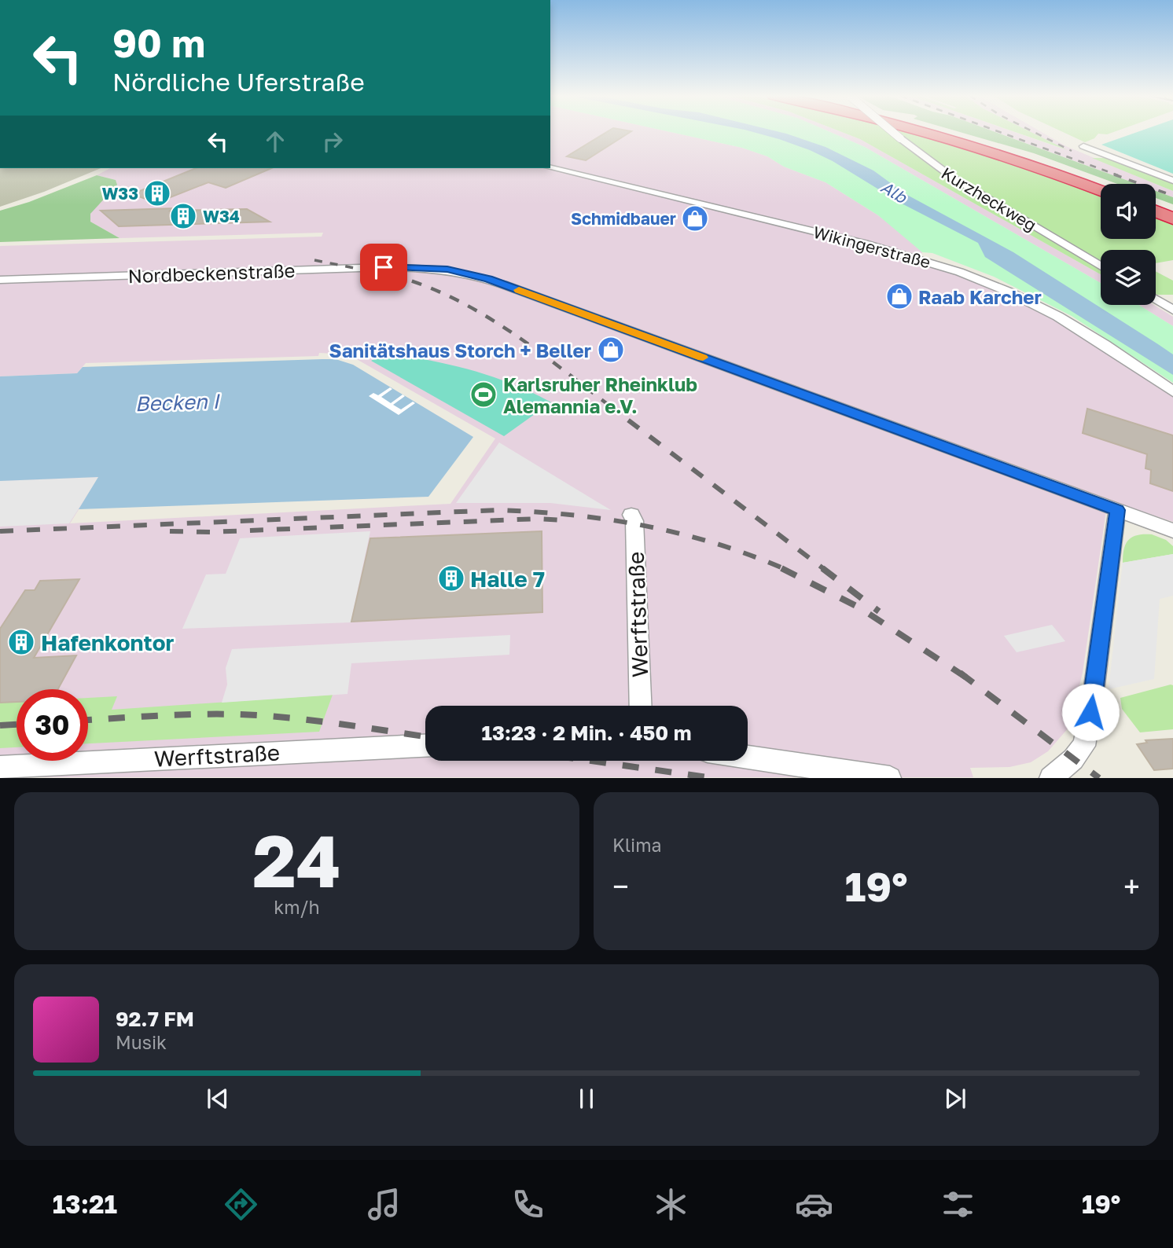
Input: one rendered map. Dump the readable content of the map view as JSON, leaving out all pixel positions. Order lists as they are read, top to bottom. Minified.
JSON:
{"streets":{"street":["Kurzheckweg","Wikingerstraße","Nordbeckenstraße","Werftstraße"]},"water":["Alb","Becken I"],"places":{"building":["W33","W34","Halle 7","Hafenkontor"],"shop":["Schmidbauer","Raab Karcher","Sanitätshaus Storch + Beller"],"sports":["Karlsruher Rheinklub Alemannia e.V."]},"page":{"turn":["90 m","Nördliche Uferstraße"],"limit":"30","trip":"13:23 · 2 Min. · 450 m","tile":[["24","km/h"],"Klima"],"heat":["−","19°","+"],"song":["92.7 FM","Musik"],"tabs":["13:21","19°"]}}
